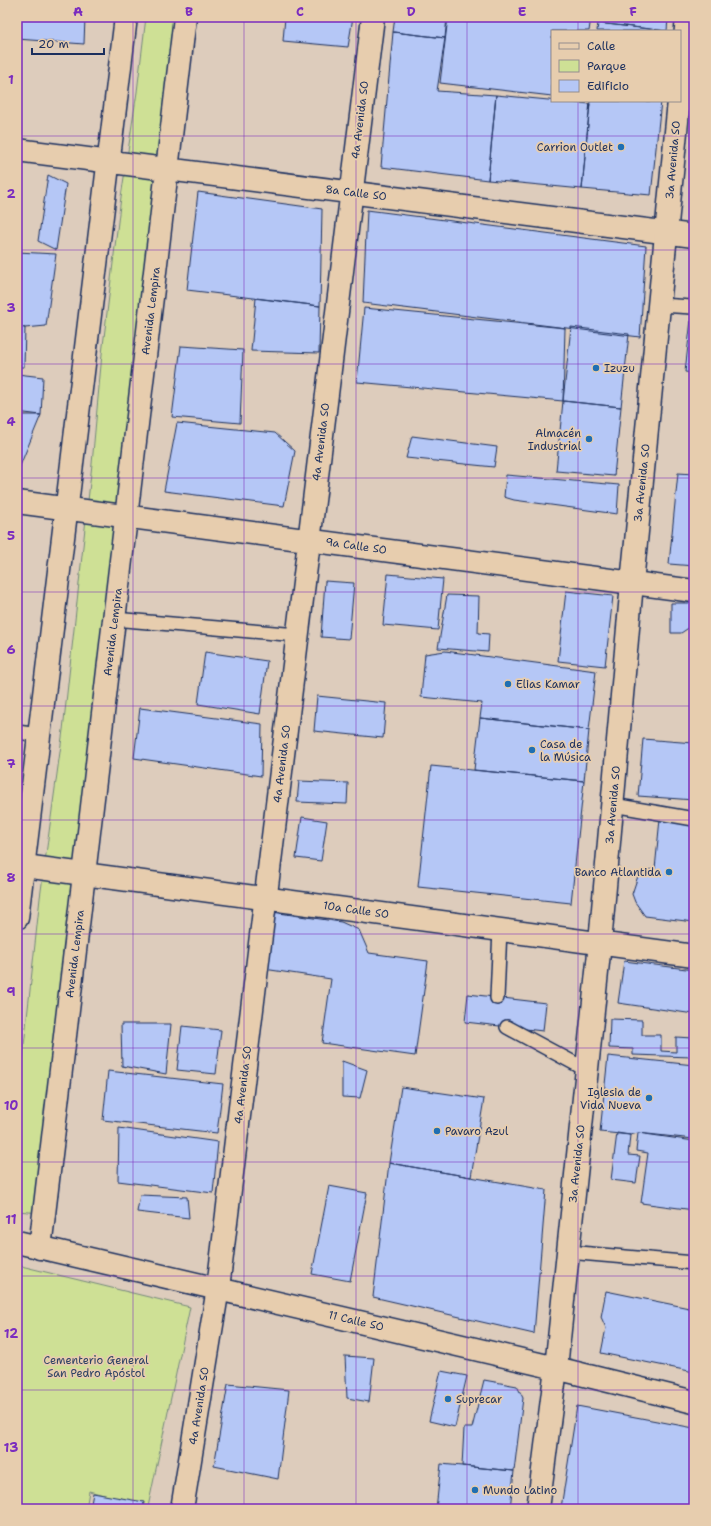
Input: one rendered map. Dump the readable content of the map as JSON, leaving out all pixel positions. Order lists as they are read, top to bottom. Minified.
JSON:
{"streets":{"street":["4a Avenida SO","3a Avenida SO","8a Calle SO","Avenida Lempira","9a Calle SO","10a Calle SO","11 Calle SO"]},"crossings":[["4a Avenida SO","8a Calle SO"],["4a Avenida SO","9a Calle SO"],["4a Avenida SO","10a Calle SO"],["4a Avenida SO","11 Calle SO"],["3a Avenida SO","8a Calle SO"],["3a Avenida SO","9a Calle SO"],["3a Avenida SO","10a Calle SO"],["3a Avenida SO","11 Calle SO"],["8a Calle SO","Avenida Lempira"],["Avenida Lempira","9a Calle SO"],["Avenida Lempira","10a Calle SO"],["Avenida Lempira","11 Calle SO"]],"parks":["Cementerio General San Pedro Apóstol"],"places":["Carrion Outlet","Izuzu","Almacén Industrial","Elias Kamar","Casa de la Música","Banco Atlantida","Iglesia de Vida Nueva","Pavaro Azul","Suprecar","Mundo Latino"],"legend":["Calle","Parque","Edificio"],"scale_bar":"20 m","grid":{"columns":["A","B","C","D","E","F"],"rows":["1","2","3","4","5","6","7","8","9","10","11","12","13"]}}
